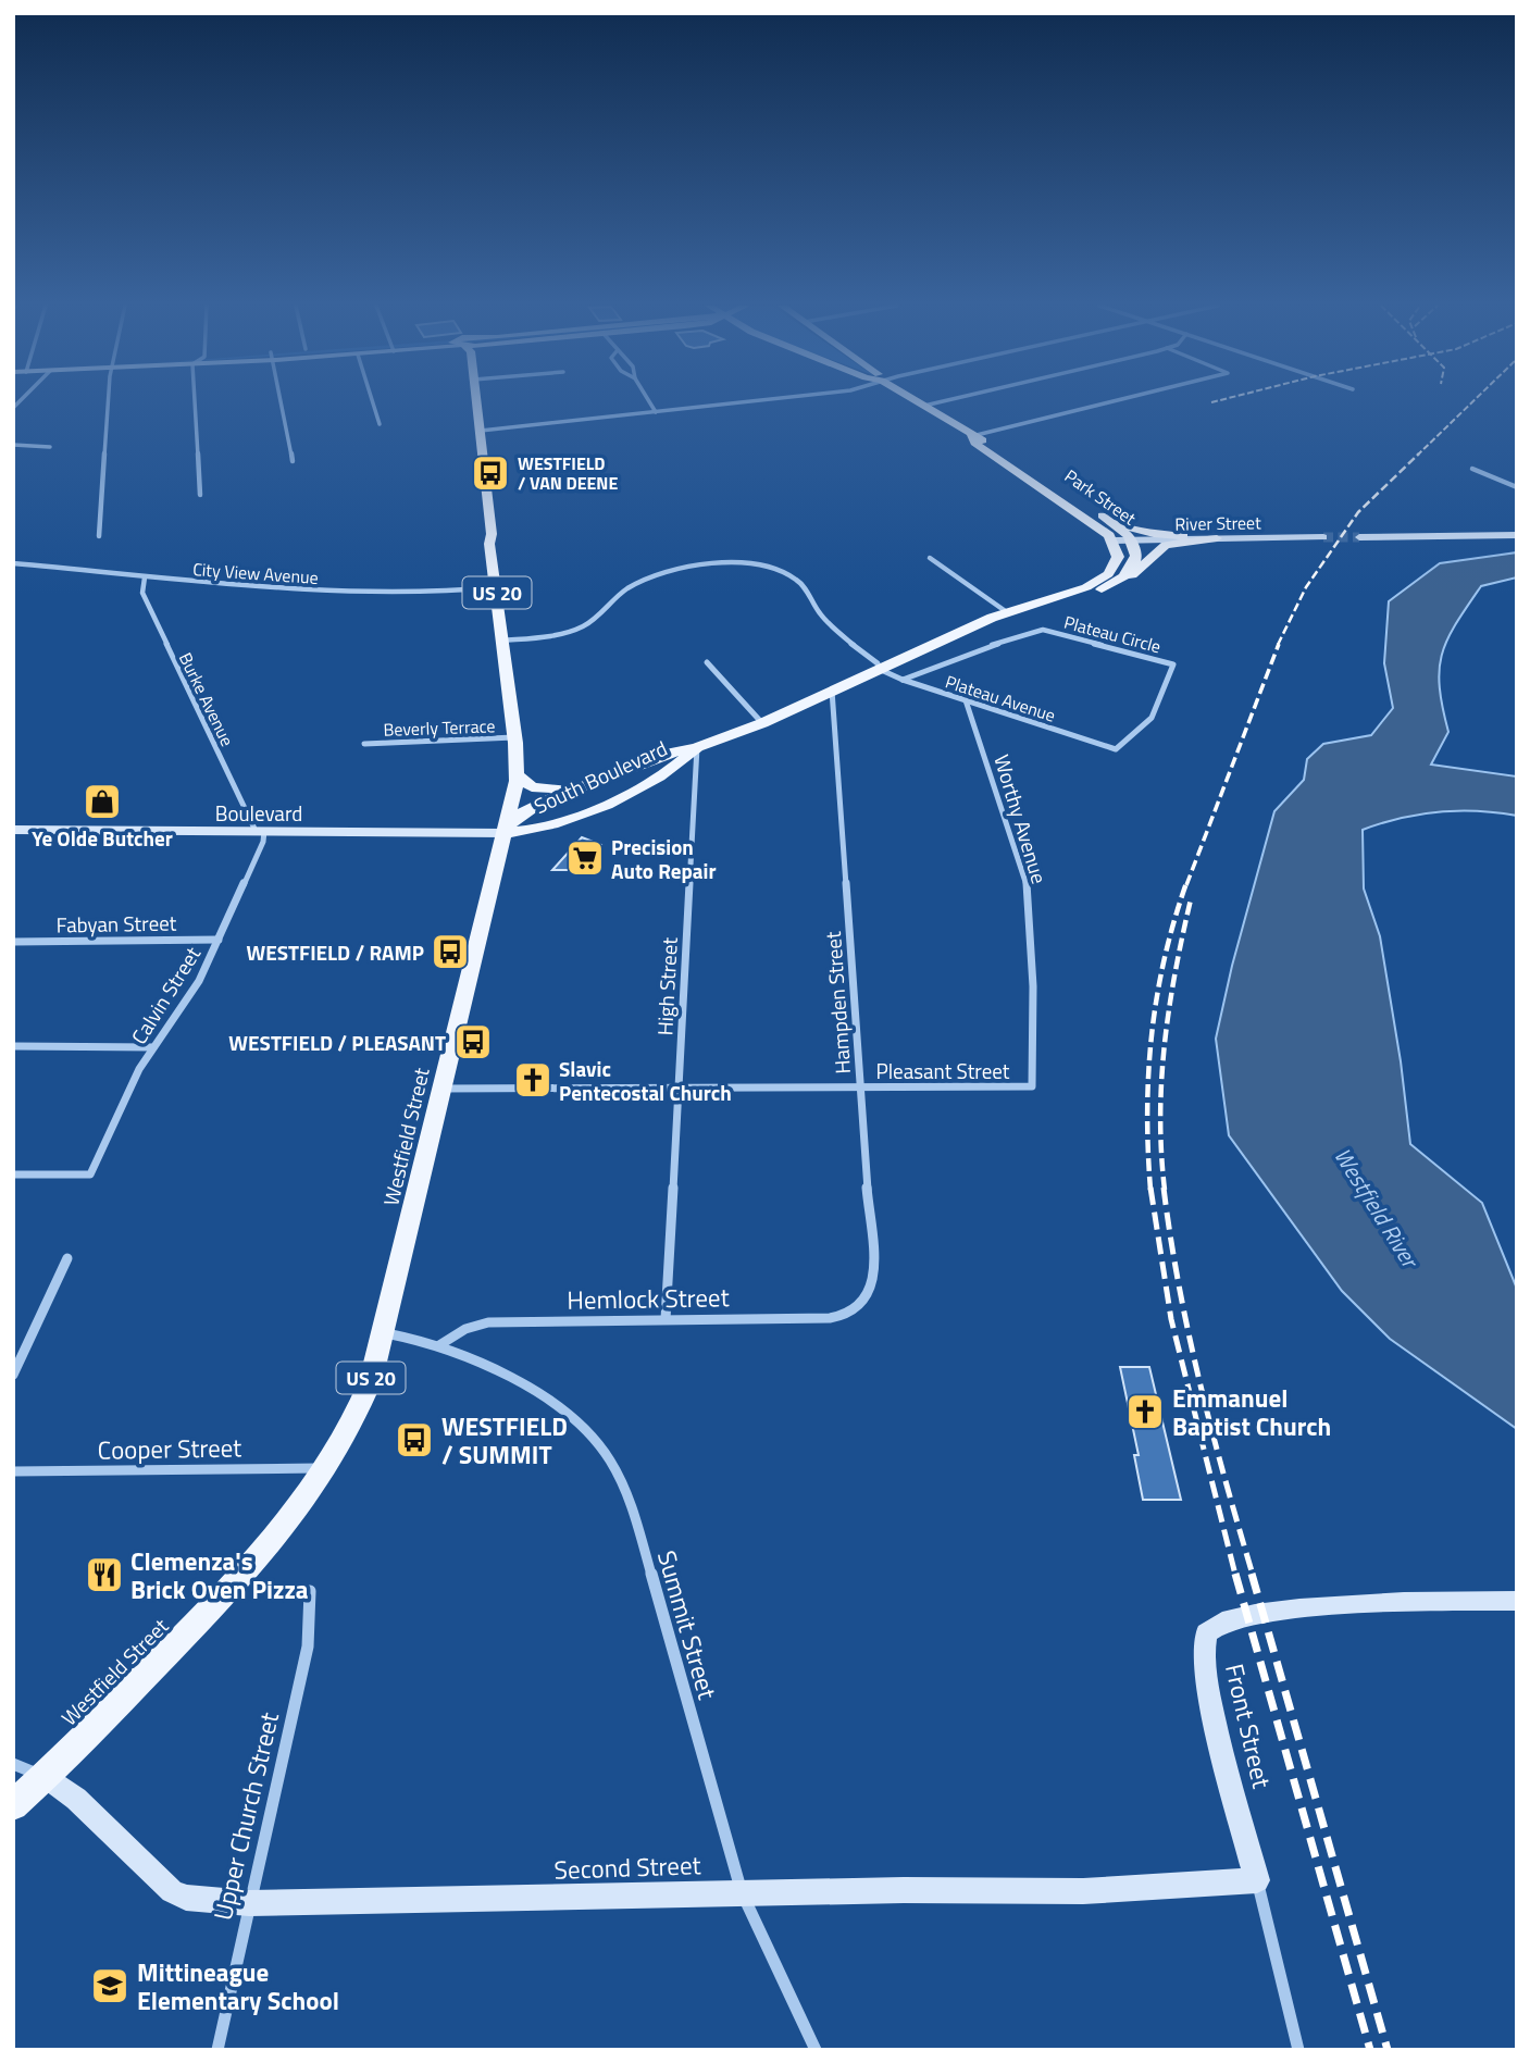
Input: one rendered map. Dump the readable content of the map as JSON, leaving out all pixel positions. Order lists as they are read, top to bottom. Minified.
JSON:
{"streets":{"main road":["Park Street","River Street","US 20","South Boulevard","Boulevard","Westfield Street","Front Street","Second Street"],"street":["City View Avenue","Plateau Circle","Plateau Avenue","Burke Avenue","Beverly Terrace","Worthy Avenue","Fabyan Street","High Street","Calvin Street","Hampden Street","Pleasant Street","Hemlock Street","Cooper Street","Summit Street","Upper Church Street"]},"crossings":[["Park Street","River Street"],["Park Street","South Boulevard"],["River Street","South Boulevard"],["City View Avenue","Burke Avenue"],["City View Avenue","Westfield Street"],["Plateau Circle","Plateau Avenue"],["Plateau Avenue","South Boulevard"],["Plateau Avenue","Worthy Avenue"],["Burke Avenue","Boulevard"],["Burke Avenue","Calvin Street"],["Beverly Terrace","Westfield Street"],["South Boulevard","Boulevard"],["South Boulevard","High Street"],["South Boulevard","Hampden Street"],["South Boulevard","Westfield Street"],["Boulevard","Calvin Street"],["Boulevard","Westfield Street"],["Worthy Avenue","Pleasant Street"],["Fabyan Street","Calvin Street"],["High Street","Pleasant Street"],["High Street","Hemlock Street"],["Hampden Street","Pleasant Street"],["Hampden Street","Hemlock Street"],["Pleasant Street","Westfield Street"],["Westfield Street","Cooper Street"],["Westfield Street","Summit Street"],["Westfield Street","Second Street"],["Hemlock Street","Summit Street"],["Summit Street","Second Street"],["Front Street","Second Street"],["Upper Church Street","Second Street"]],"water":["Westfield River"],"places":{"bus stop":["WESTFIELD / VAN DEENE","WESTFIELD / RAMP","WESTFIELD / PLEASANT","WESTFIELD / SUMMIT"],"shop":["Ye Olde Butcher"],"supermarket":["Precision Auto Repair"],"church":["Slavic Pentecostal Church","Emmanuel Baptist Church"],"restaurant":["Clemenza's Brick Oven Pizza"],"school or university":["Mittineague Elementary School"]}}
